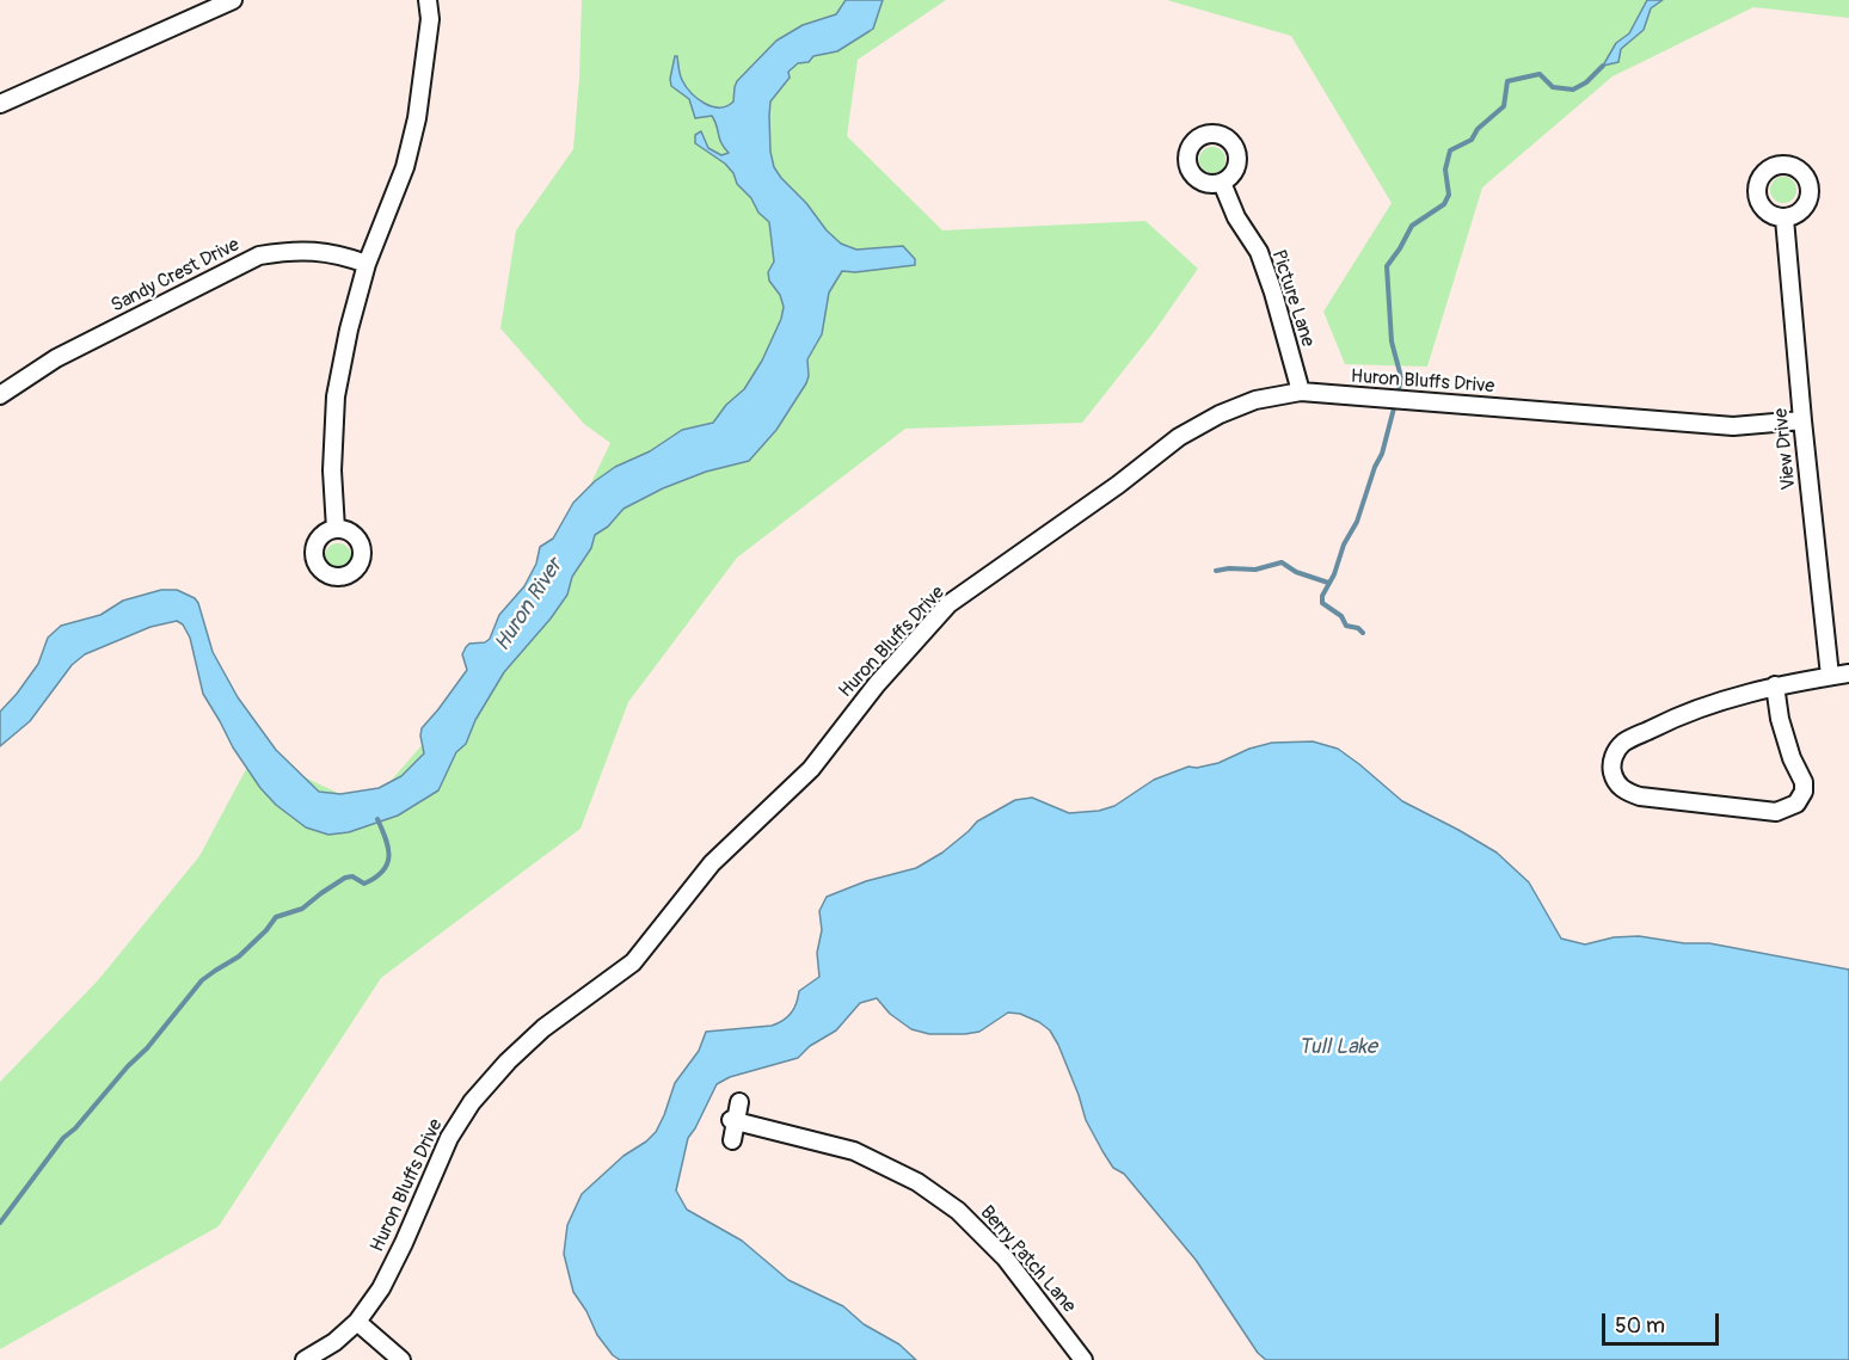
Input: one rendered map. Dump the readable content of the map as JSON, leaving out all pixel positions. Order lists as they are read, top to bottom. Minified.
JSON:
{"streets":{"street":["Sandy Crest Drive","Picture Lane","Huron Bluffs Drive","View Drive","Berry Patch Lane"]},"crossings":[["Picture Lane","Huron Bluffs Drive"],["Huron Bluffs Drive","View Drive"]],"water":["Huron River","Tull Lake"],"scale_bar":"50 m"}
